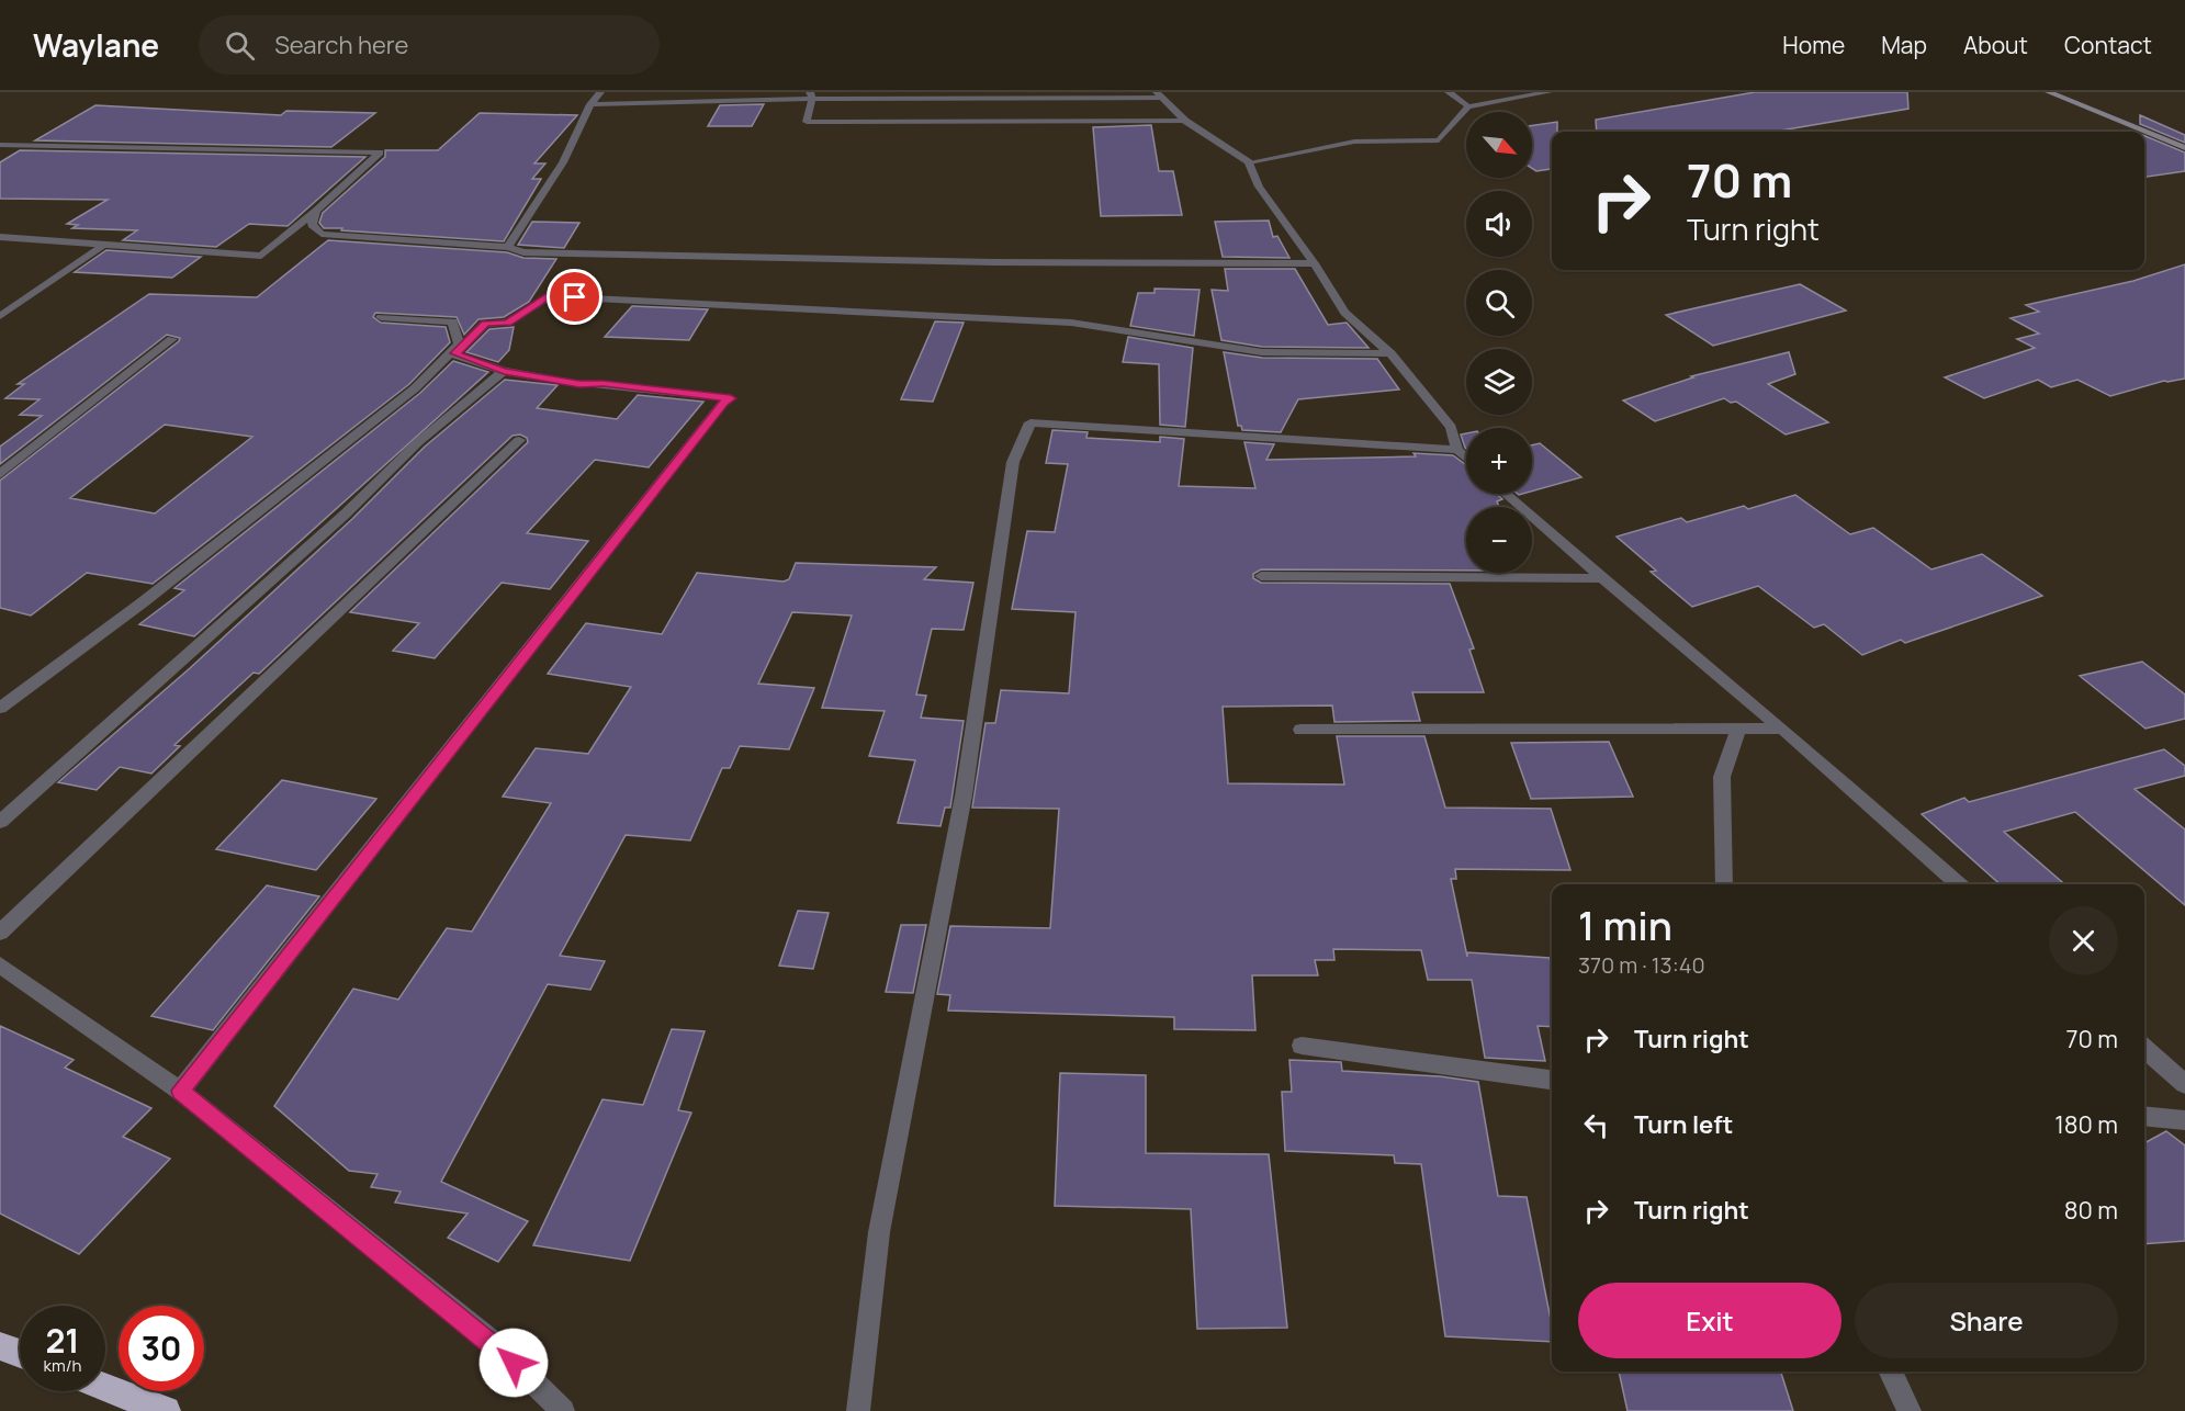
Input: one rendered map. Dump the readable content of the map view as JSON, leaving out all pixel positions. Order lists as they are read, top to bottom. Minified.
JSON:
{"north":"bottom right","page":{"header":"Waylane","search":"Search here","nav":["Home","Map","About","Contact"],"map_buttons":["+","−"],"turn":["70 m","Turn right"],"heading":["1 min","370 m · 13:40"],"list":[{"name":"Turn right","value":"70 m"},{"name":"Turn left","value":"180 m"},{"name":"Turn right","value":"80 m"}],"buttons":["Exit","Share"],"speed":"21 km/h","limit":"30"}}
